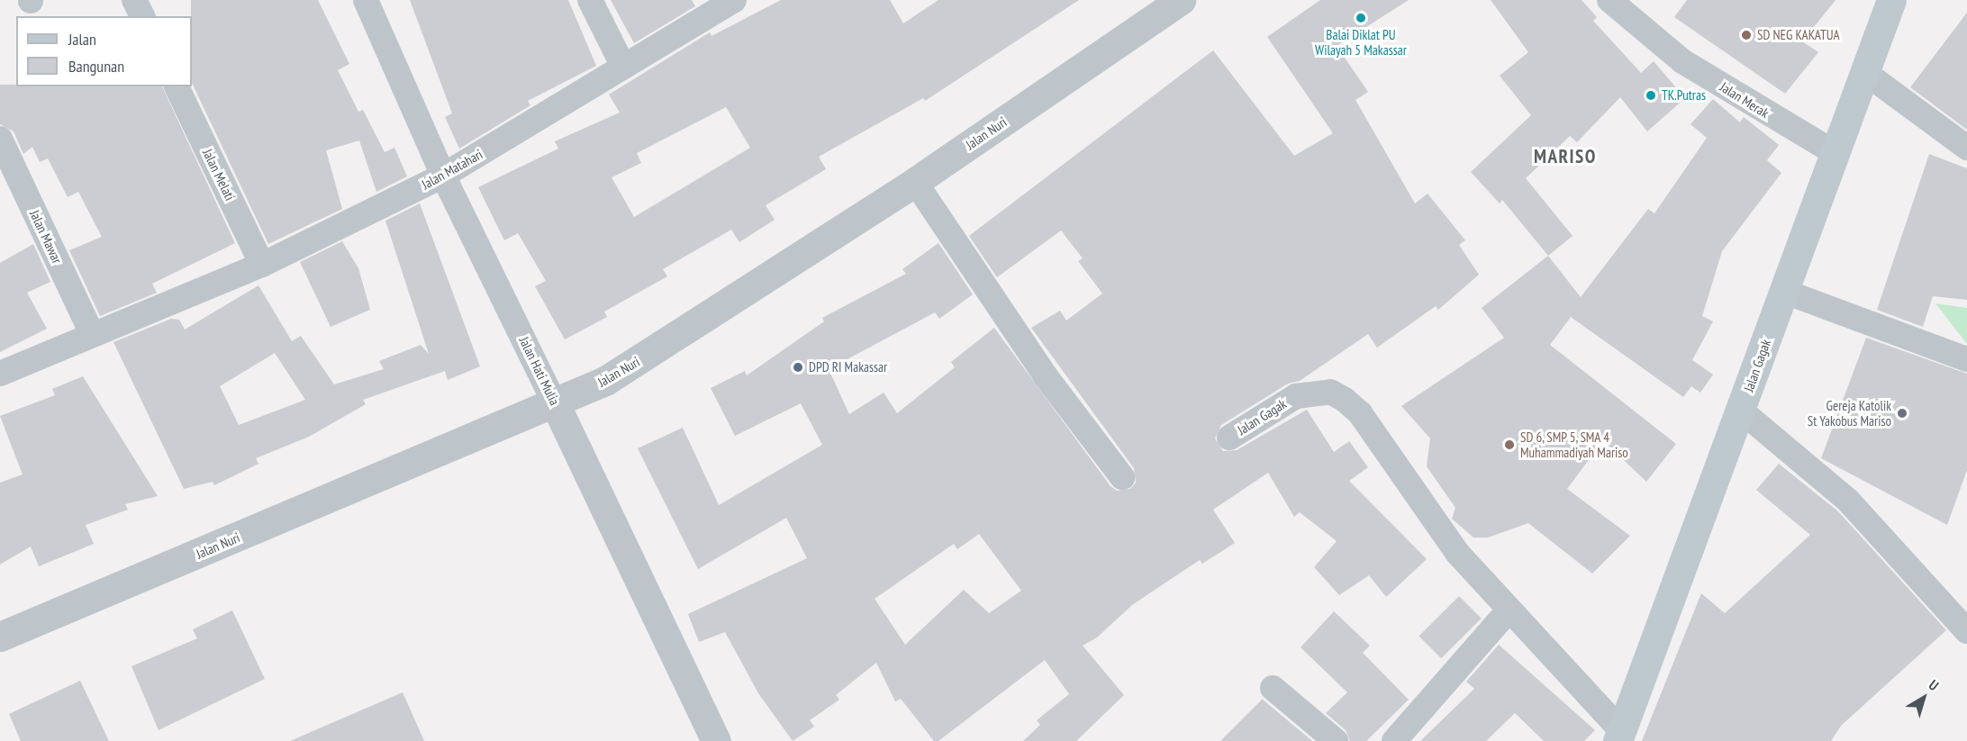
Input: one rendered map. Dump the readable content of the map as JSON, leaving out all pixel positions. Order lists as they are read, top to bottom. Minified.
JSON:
{"streets":{"main road":["Jalan Gagak"],"street":["Jalan Merak","Jalan Nuri","Jalan Matahari","Jalan Melati","Jalan Mawar","Jalan Hati Mulia"]},"crossings":[["Jalan Merak","Jalan Gagak"],["Jalan Nuri","Jalan Hati Mulia"],["Jalan Matahari","Jalan Melati"],["Jalan Matahari","Jalan Mawar"],["Jalan Matahari","Jalan Hati Mulia"]],"districts":["MARISO"],"places":["Balai Diklat PU Wilayah 5 Makassar","SD NEG KAKATUA","TK.Putras","DPD RI Makassar","Gereja Katolik St Yakobus Mariso","SD 6, SMP 5, SMA 4 Muhammadiyah Mariso"],"legend":["Jalan","Bangunan"],"north":"top right"}
